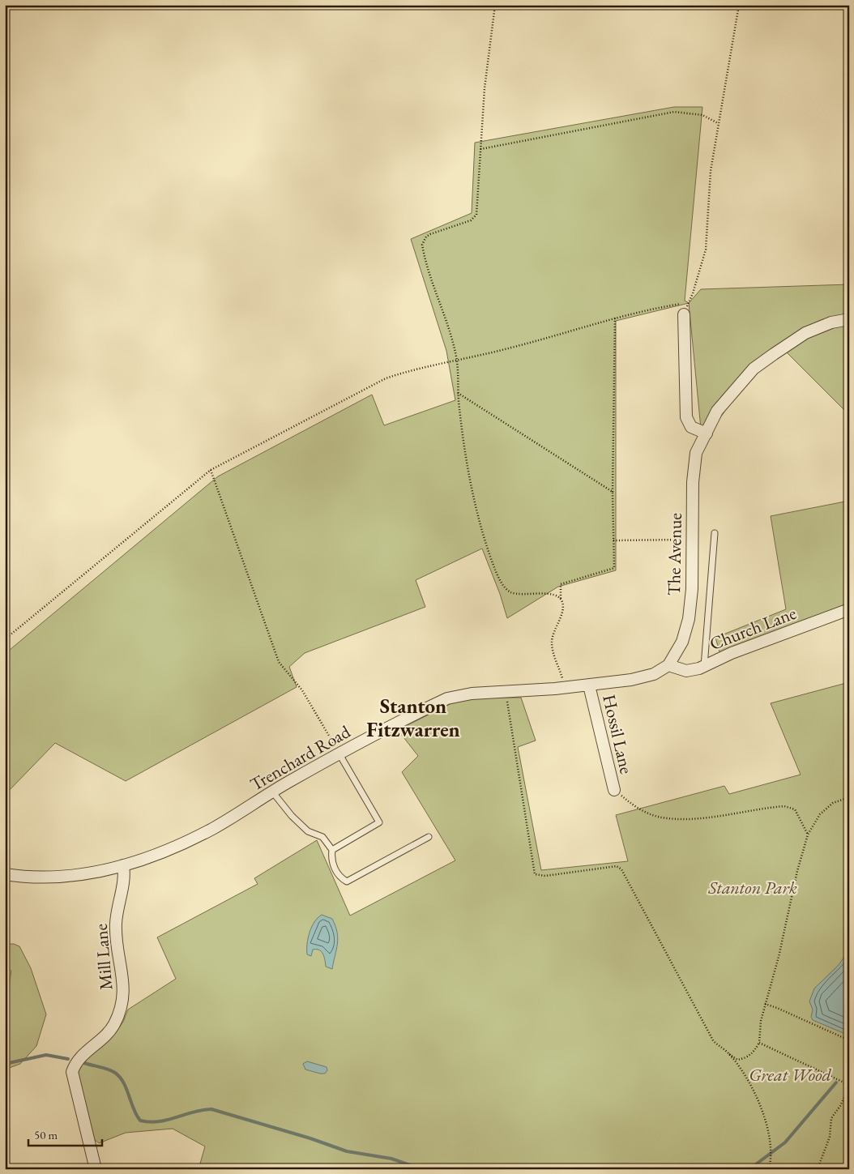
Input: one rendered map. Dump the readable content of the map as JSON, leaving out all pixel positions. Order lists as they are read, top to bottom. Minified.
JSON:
{"streets":{"street":["The Avenue","Church Lane","Hossil Lane","Trenchard Road","Mill Lane"]},"crossings":[["The Avenue","Church Lane"],["The Avenue","Trenchard Road"],["Church Lane","Trenchard Road"],["Hossil Lane","Trenchard Road"],["Trenchard Road","Mill Lane"]],"districts":["Stanton Fitzwarren"],"parks":["Stanton Park","Great Wood"],"scale_bar":"50 m"}
